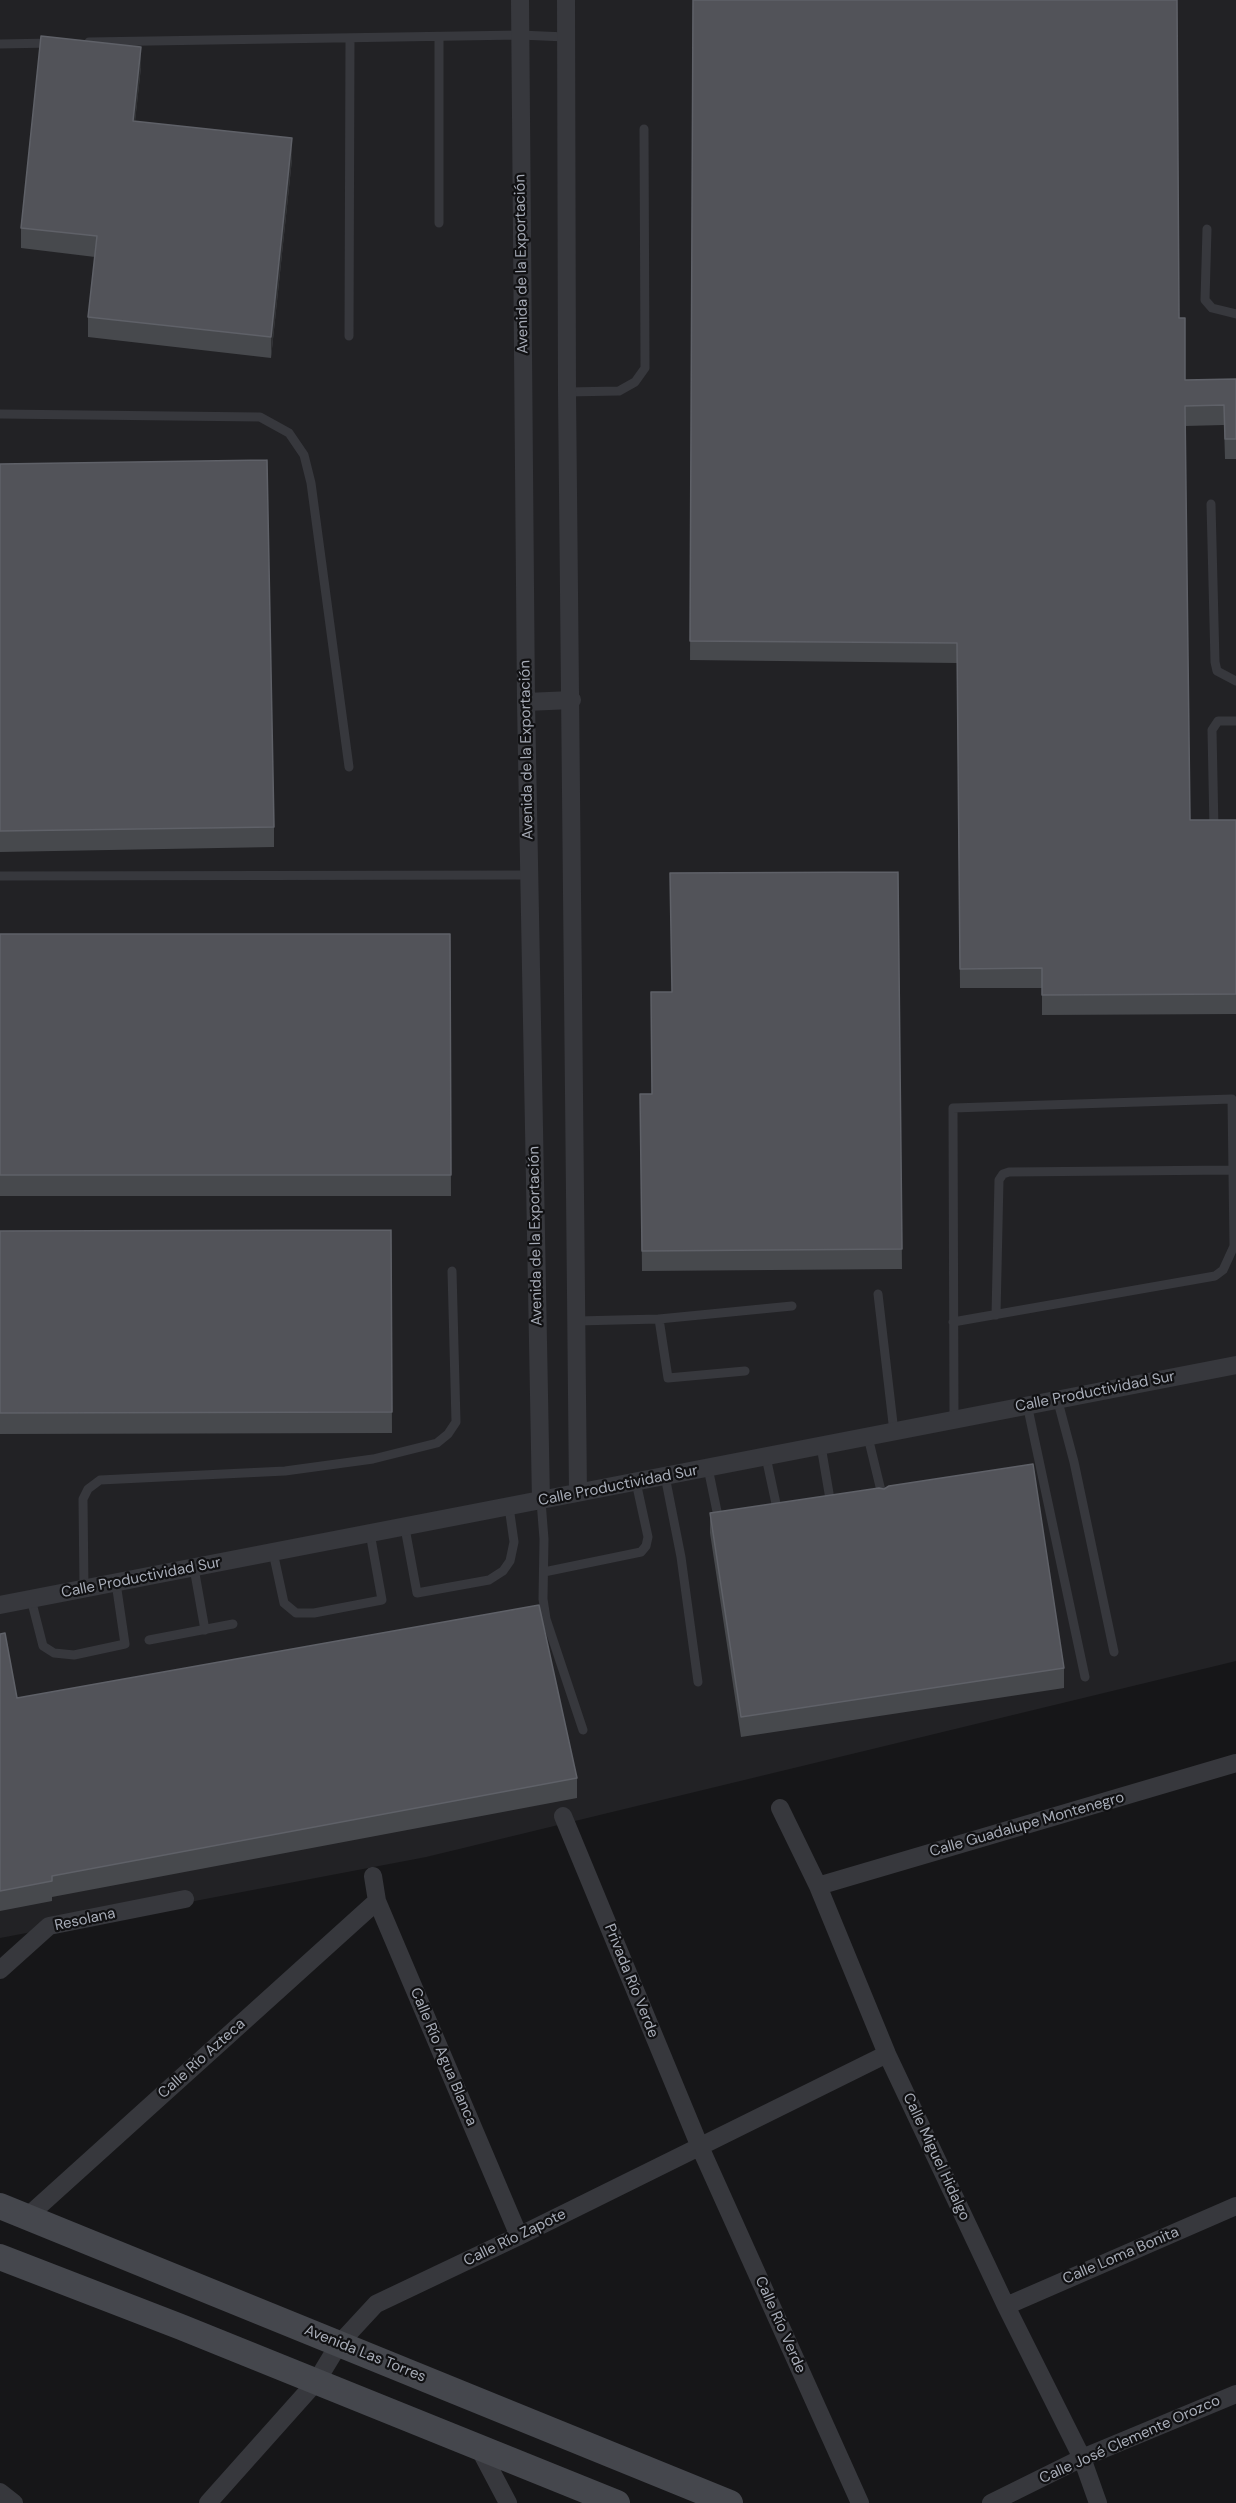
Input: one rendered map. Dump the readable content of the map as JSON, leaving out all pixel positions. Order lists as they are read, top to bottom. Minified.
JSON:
{"streets":{"street":["Avenida de la Exportación","Calle Productividad Sur","Calle Guadalupe Montenegro","Resolana","Privada Río Verde","Calle Río Agua Blanca","Calle Río Azteca","Calle Miguel Hidalgo","Calle Río Zapote","Calle Loma Bonita","Calle Río Verde","Avenida Las Torres","Calle José Clemente Orozco"]},"crossings":[["Avenida de la Exportación","Calle Productividad Sur"],["Calle Guadalupe Montenegro","Calle Miguel Hidalgo"],["Privada Río Verde","Calle Río Zapote"],["Privada Río Verde","Calle Río Verde"],["Calle Río Agua Blanca","Calle Río Azteca"],["Calle Río Agua Blanca","Calle Río Zapote"],["Calle Río Azteca","Avenida Las Torres"],["Calle Miguel Hidalgo","Calle Río Zapote"],["Calle Miguel Hidalgo","Calle Loma Bonita"],["Calle Miguel Hidalgo","Calle José Clemente Orozco"],["Calle Río Zapote","Calle Río Verde"],["Calle Río Zapote","Avenida Las Torres"]]}
